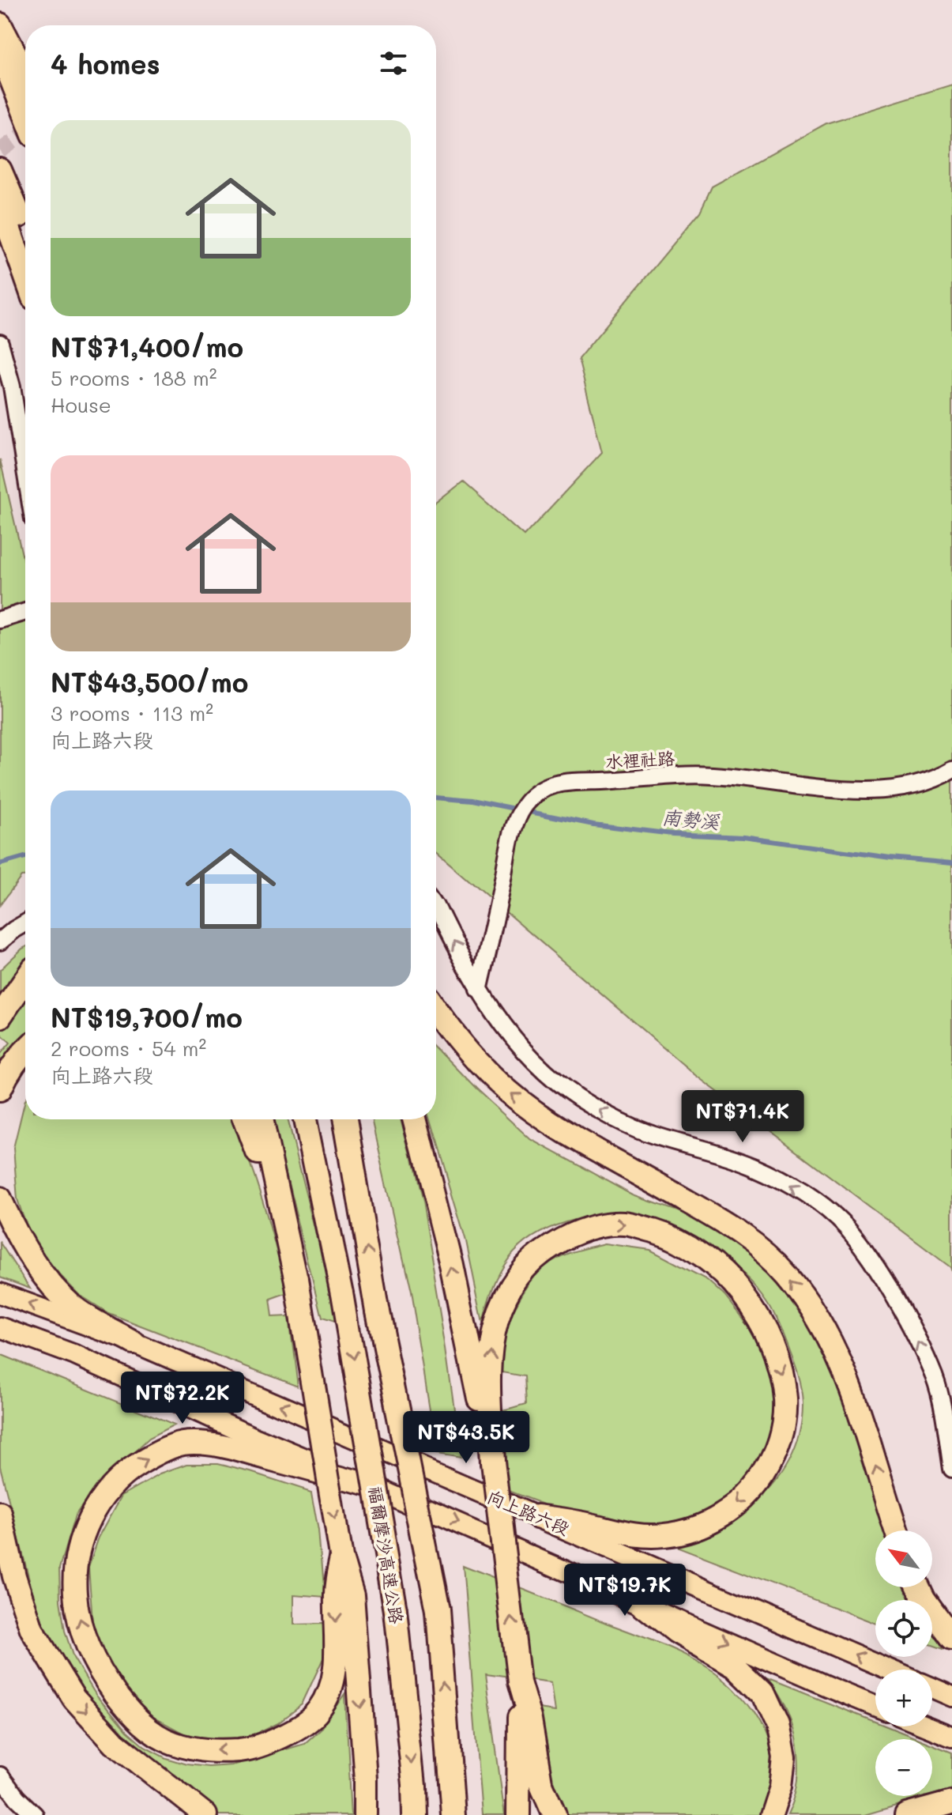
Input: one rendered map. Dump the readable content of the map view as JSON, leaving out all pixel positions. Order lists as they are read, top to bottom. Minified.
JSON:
{"streets":{"highway":["福爾摩沙高速公路"],"main road":["向上路六段"],"street":["水裡社路"]},"water":["南勢溪"],"north":"top left","page":{"heading":"4 homes","list":[{"name":"NT$71,400/mo","note":"5 rooms · 188 m² · House"},{"name":"NT$43,500/mo","note":"3 rooms · 113 m² · 向上路六段"},{"name":"NT$19,700/mo","note":"2 rooms · 54 m² · 向上路六段"}],"price":["NT$71.4K","NT$72.2K","NT$43.5K","NT$19.7K"],"map_buttons":["+","−"]}}
